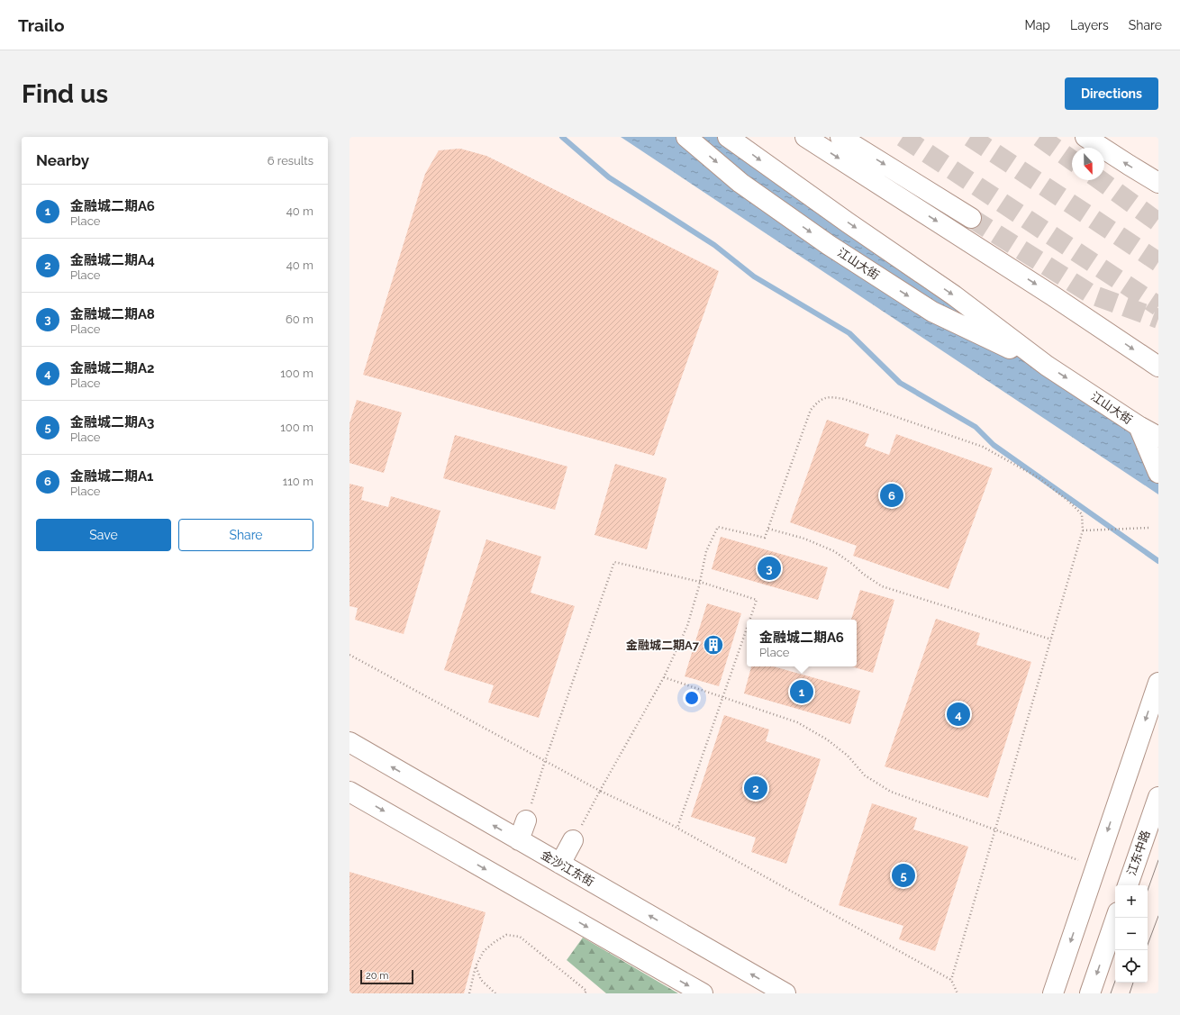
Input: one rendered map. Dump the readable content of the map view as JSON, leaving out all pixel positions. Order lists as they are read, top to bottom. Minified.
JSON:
{"streets":{"main road":["江山大街","江东中路","金沙江东街"]},"places":{"building":["金融城二期A7"]},"scale_bar":"20 m","north":"bottom","page":{"header":"Trailo","nav":["Map","Layers","Share"],"buttons":["Directions",["Save","Share"]],"title":"Find us","heading":["Nearby","6 results"],"list":[{"mark":"1","name":"金融城二期A6","note":"Place","value":"40 m"},{"mark":"2","name":"金融城二期A4","note":"Place","value":"40 m"},{"mark":"3","name":"金融城二期A8","note":"Place","value":"60 m"},{"mark":"4","name":"金融城二期A2","note":"Place","value":"100 m"},{"mark":"5","name":"金融城二期A3","note":"Place","value":"100 m"},{"mark":"6","name":"金融城二期A1","note":"Place","value":"110 m"}],"pins":["6","3","1","4","2","5"],"popup":["金融城二期A6","Place"],"map_buttons":["+","−"],"scale":"20 m"}}
